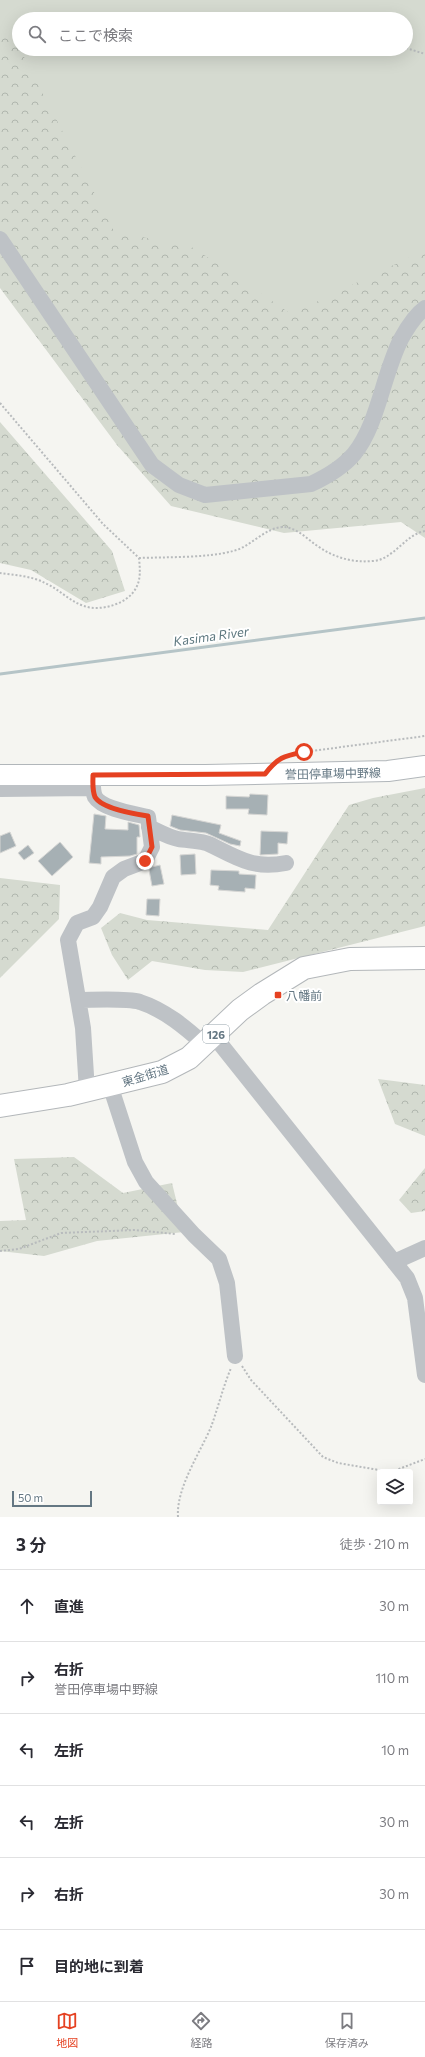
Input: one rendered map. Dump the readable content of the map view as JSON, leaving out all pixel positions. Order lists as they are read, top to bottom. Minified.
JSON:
{"streets":{"highway":["126","東金街道"],"main road":["誉田停車場中野線"]},"water":["Kasima River"],"places":{"transit":["八幡前"]},"scale_bar":"50 m","page":{"search":"ここで検索","scale":"50 m","heading":["3 分","徒歩 · 210 m"],"list":[["直進","30 m"],["右折","誉田停車場中野線","110 m"],["左折","10 m"],["左折","30 m"],["右折","30 m"],"目的地に到着"],"nav":["地図","経路","保存済み"]}}
